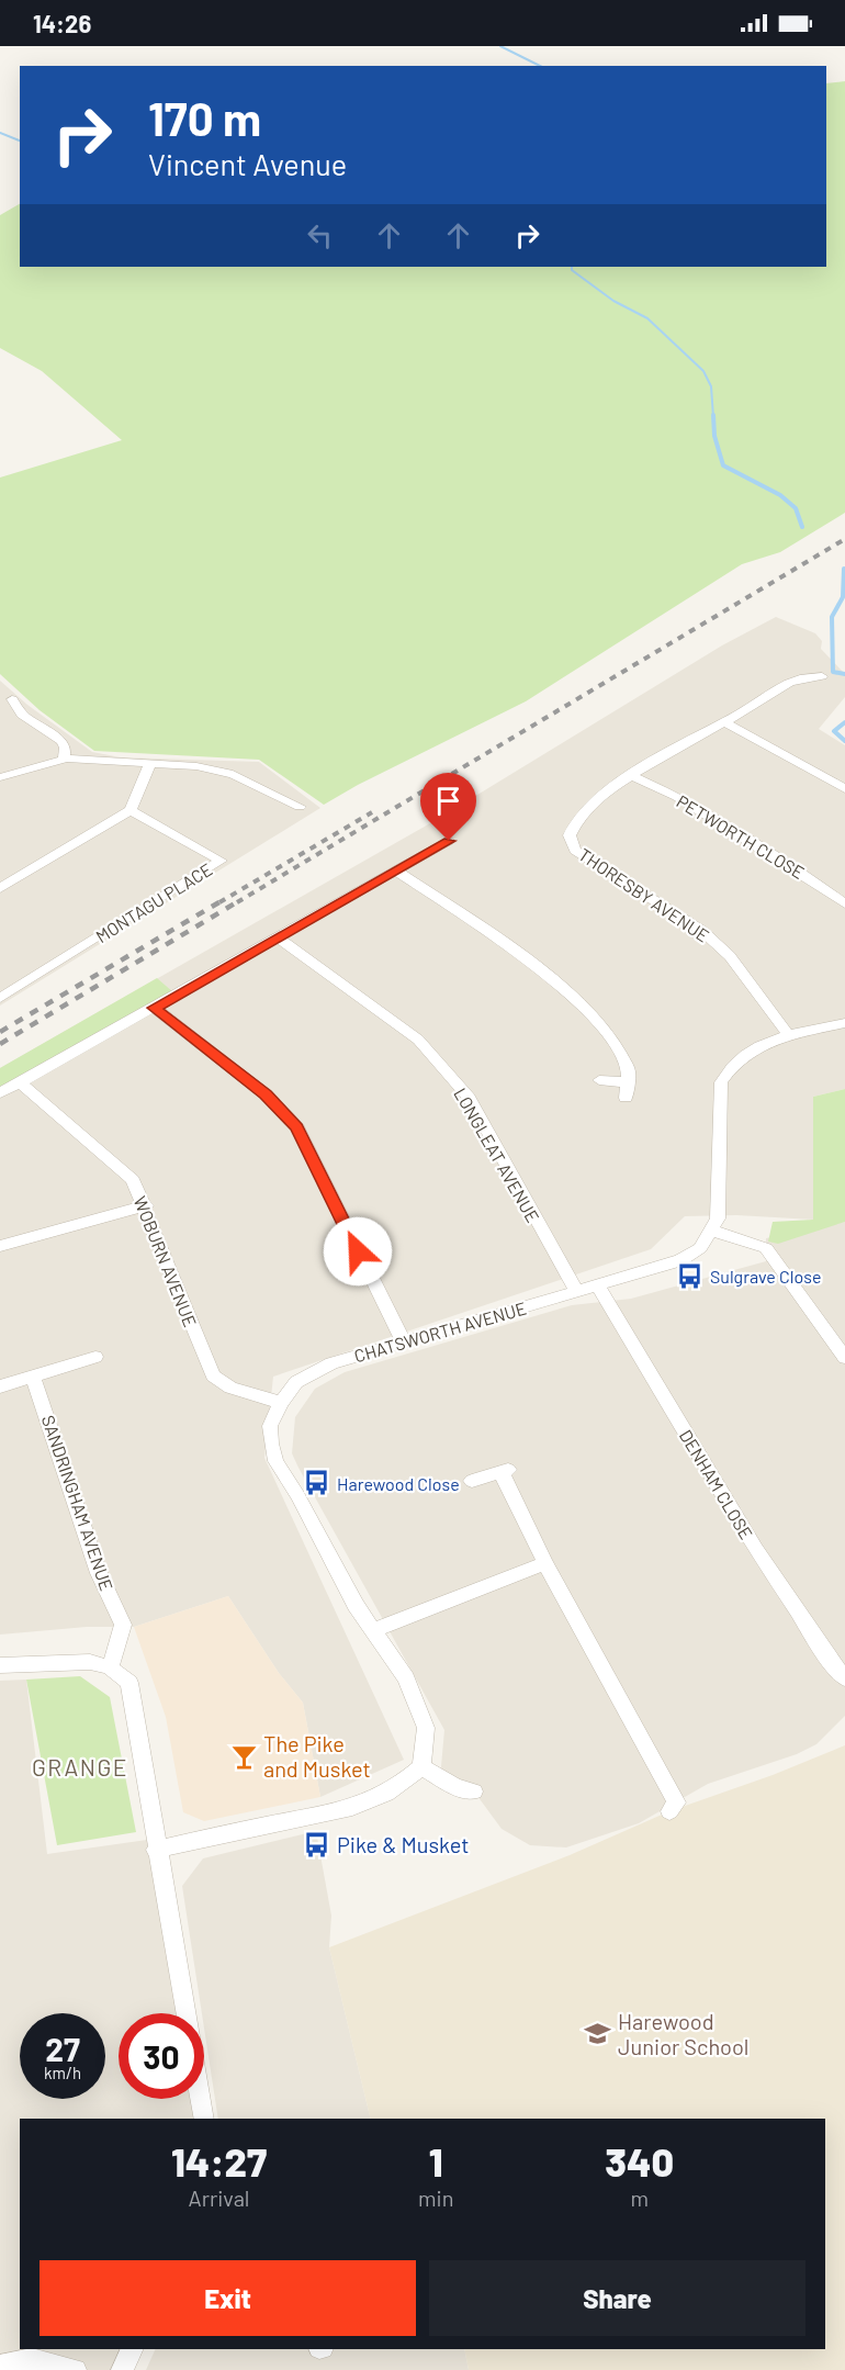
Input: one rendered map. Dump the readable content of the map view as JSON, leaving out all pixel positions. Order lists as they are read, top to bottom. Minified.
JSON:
{"streets":{"street":["PETWORTH CLOSE","THORESBY AVENUE","MONTAGU PLACE","LONGLEAT AVENUE","WOBURN AVENUE","CHATSWORTH AVENUE","DENHAM CLOSE","SANDRINGHAM AVENUE"]},"crossings":[["PETWORTH CLOSE","THORESBY AVENUE"],["LONGLEAT AVENUE","CHATSWORTH AVENUE"],["WOBURN AVENUE","CHATSWORTH AVENUE"],["CHATSWORTH AVENUE","DENHAM CLOSE"]],"districts":["GRANGE"],"places":{"bus stop":["Sulgrave Close","Harewood Close","Pike & Musket"],"bar":["The Pike and Musket"],"school or university":["Harewood Junior School"]},"page":{"status":"14:26","turn":["170 m","Vincent Avenue"],"speed":"27 km/h","limit":"30","eta":["14:27","Arrival","1","min","340","m"],"buttons":["Exit","Share"]}}
